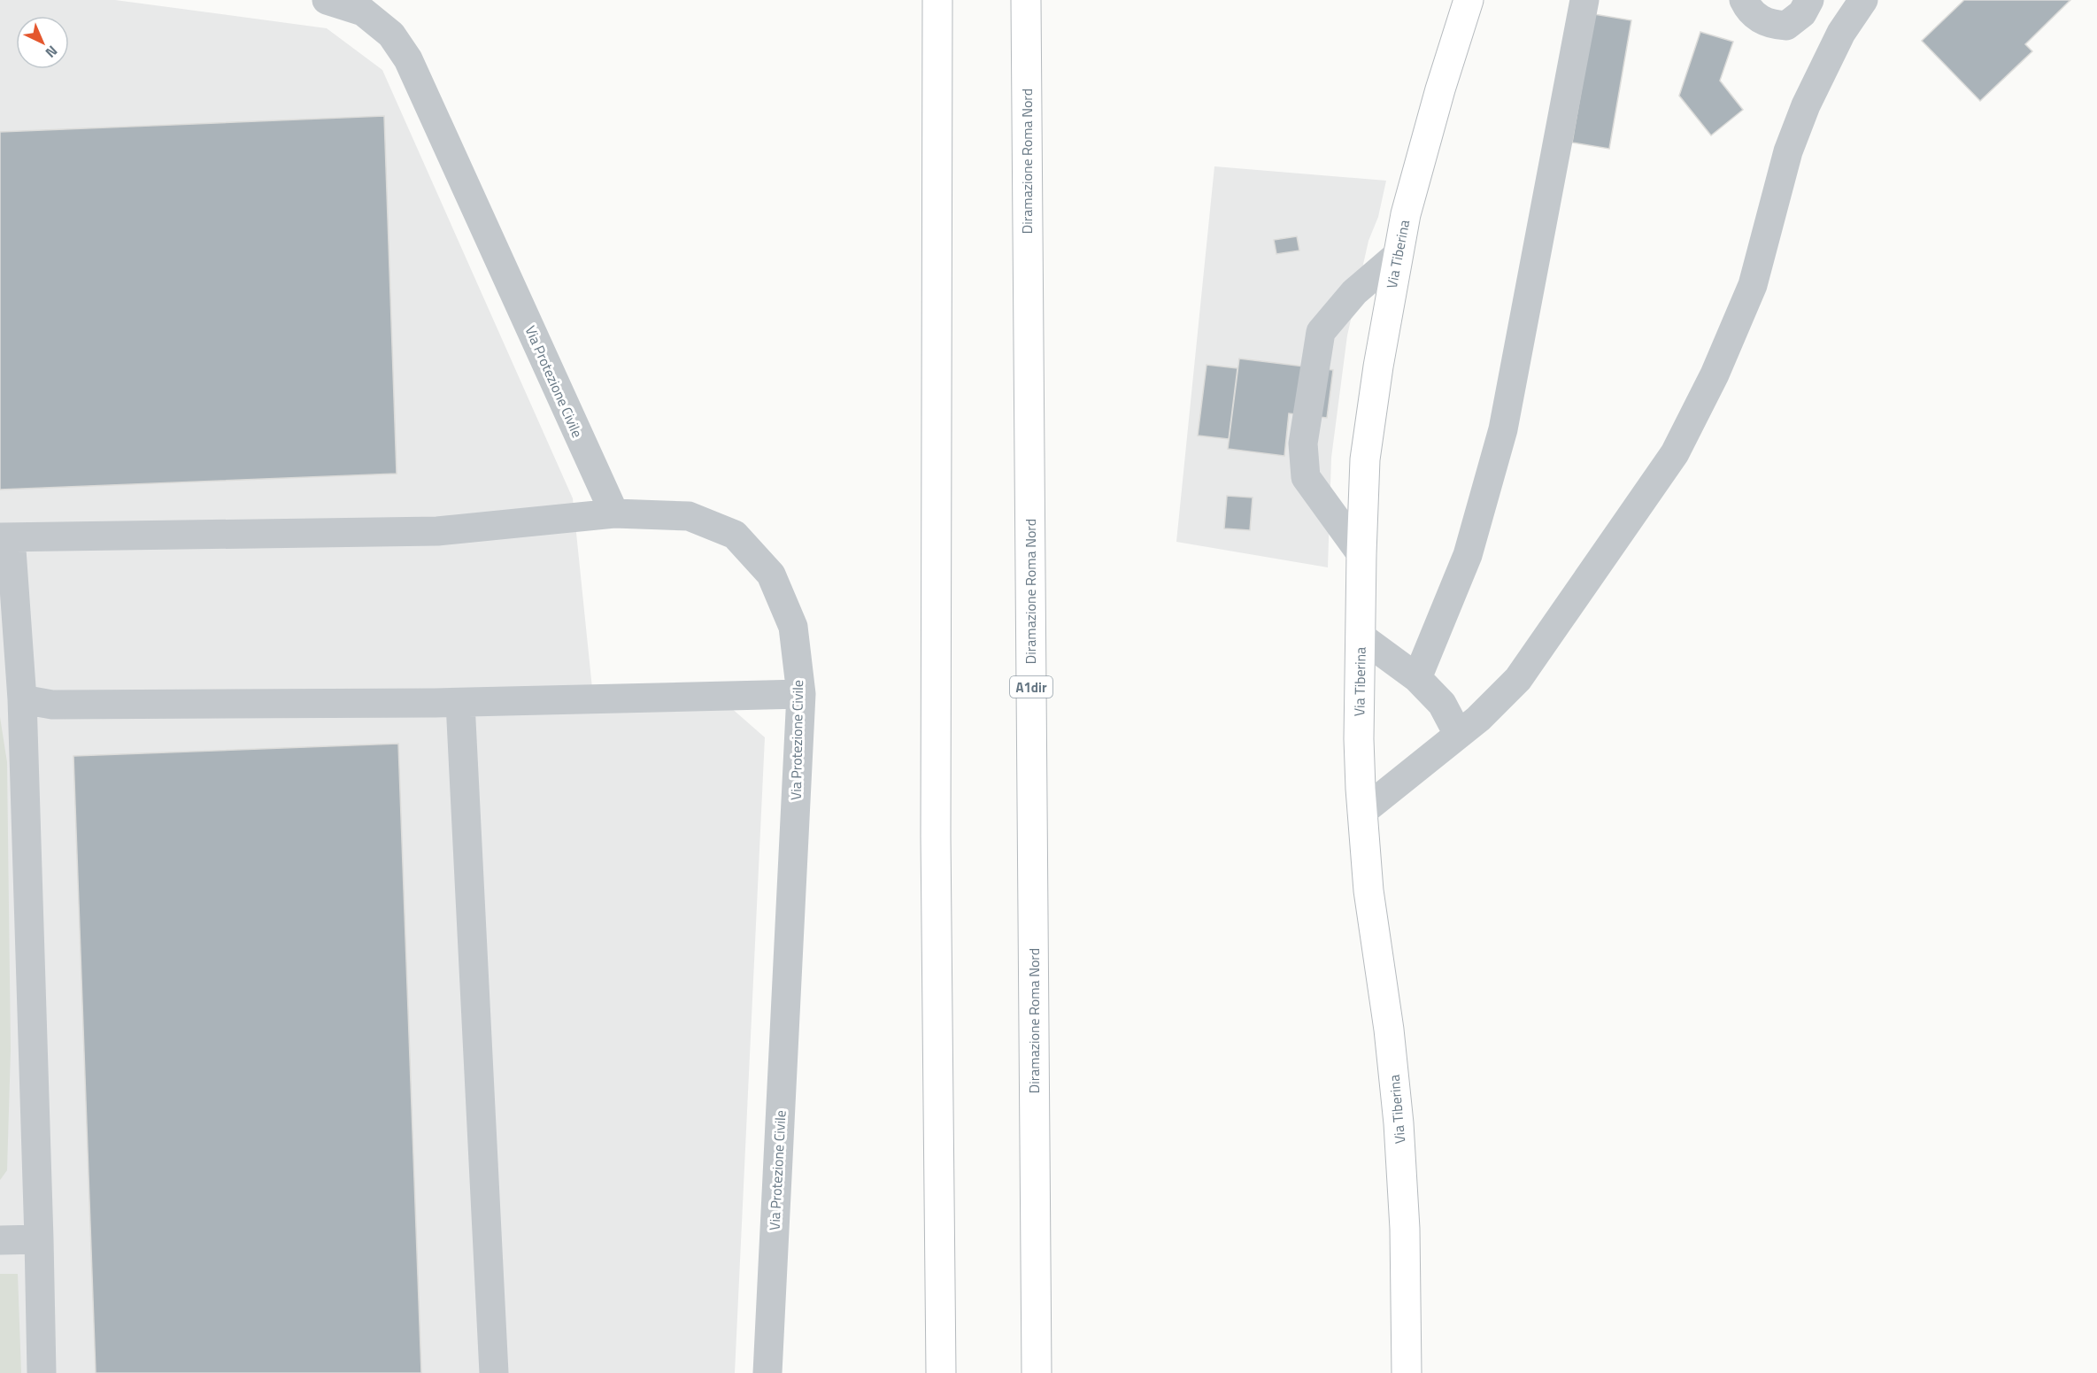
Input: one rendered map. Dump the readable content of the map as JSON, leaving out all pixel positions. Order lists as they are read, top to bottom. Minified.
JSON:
{"streets":{"main road":["Diramazione Roma Nord","Via Tiberina","A1dir"],"street":["Via Protezione Civile"]},"north":"bottom right"}
